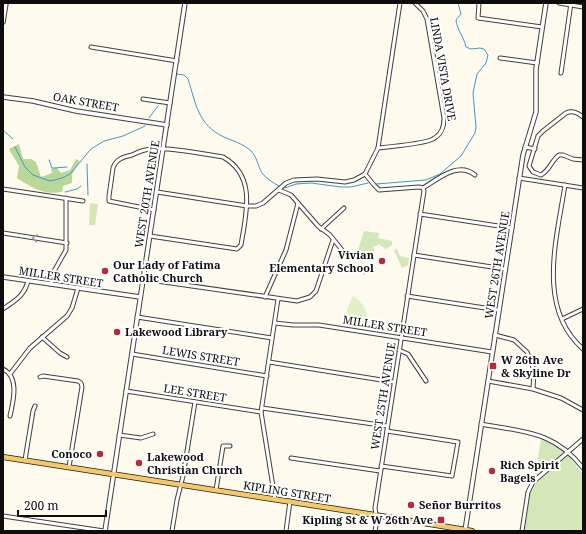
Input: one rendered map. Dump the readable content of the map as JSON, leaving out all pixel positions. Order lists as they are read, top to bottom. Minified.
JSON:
{"streets":{"main road":["KIPLING STREET"],"street":["LINDA VISTA DRIVE","OAK STREET","WEST 20TH AVENUE","WEST 26TH AVENUE","MILLER STREET","LEWIS STREET","LEE STREET","WEST 25TH AVENUE"]},"crossings":[["OAK STREET","WEST 20TH AVENUE"],["WEST 20TH AVENUE","MILLER STREET"],["WEST 20TH AVENUE","LEWIS STREET"],["WEST 20TH AVENUE","LEE STREET"],["WEST 20TH AVENUE","KIPLING STREET"],["WEST 26TH AVENUE","MILLER STREET"],["WEST 26TH AVENUE","KIPLING STREET"],["MILLER STREET","WEST 25TH AVENUE"],["WEST 25TH AVENUE","KIPLING STREET"]],"places":{"other":["Vivian Elementary School","Our Lady of Fatima Catholic Church","Lakewood Library","Conoco","Lakewood Christian Church","Rich Spirit Bagels","Señor Burritos"],"transit":["W 26th Ave & Skyline Dr","Kipling St & W 26th Ave"]},"scale_bar":"200 m"}
